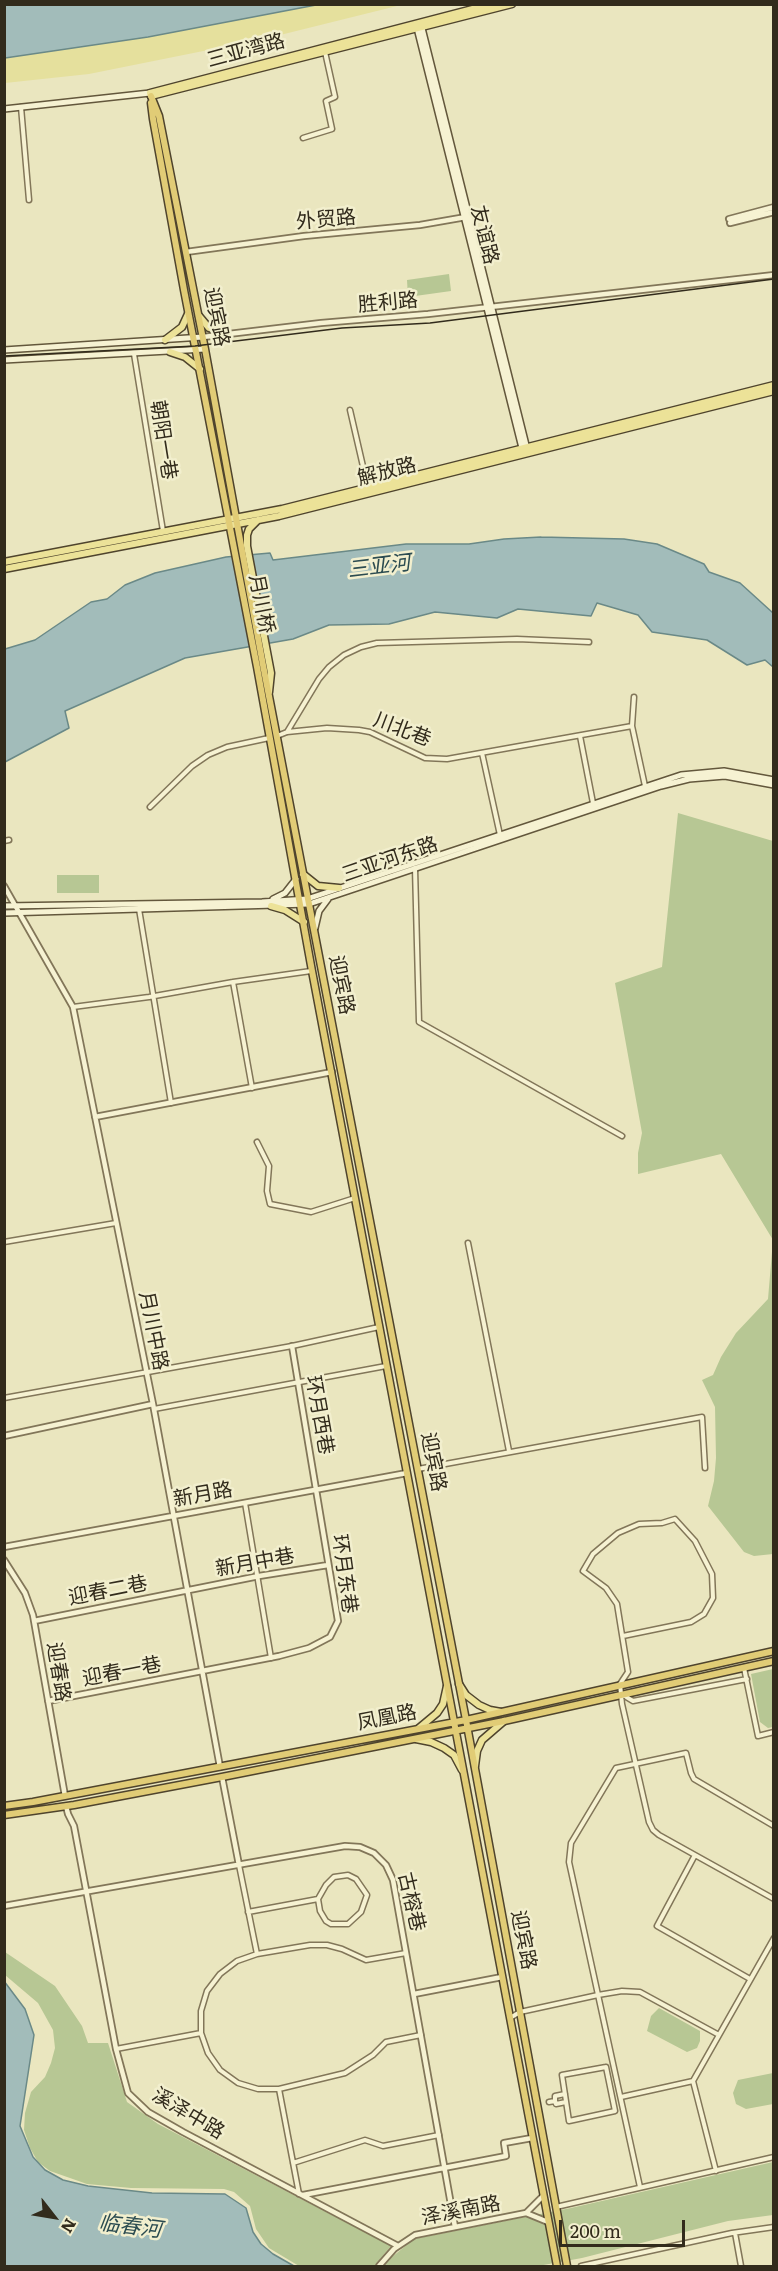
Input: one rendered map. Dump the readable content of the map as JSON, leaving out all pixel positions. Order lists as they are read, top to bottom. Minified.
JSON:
{"streets":{"highway":["迎宾路","月川桥","凤凰路"],"main road":["三亚湾路","友谊路","胜利路","解放路","三亚河东路"],"street":["外贸路","朝阳一巷","川北巷","月川中路","环月西巷","新月路","新月中巷","环月东巷","迎春二巷","迎春路","迎春一巷","古榕巷","溪泽中路","泽溪南路"]},"crossings":[["三亚湾路","友谊路"],["三亚湾路","迎宾路"],["外贸路","友谊路"],["外贸路","迎宾路"],["友谊路","胜利路"],["友谊路","解放路"],["胜利路","迎宾路"],["迎宾路","解放路"],["迎宾路","月川桥"],["迎宾路","川北巷"],["迎宾路","三亚河东路"],["迎宾路","新月路"],["迎宾路","凤凰路"],["迎宾路","泽溪南路"],["朝阳一巷","解放路"],["三亚河东路","月川中路"],["月川中路","新月路"],["月川中路","新月中巷"],["月川中路","环月东巷"],["月川中路","迎春二巷"],["月川中路","迎春一巷"],["月川中路","凤凰路"],["环月西巷","新月路"],["环月西巷","环月东巷"],["新月路","环月东巷"],["新月中巷","环月东巷"],["新月中巷","迎春二巷"],["环月东巷","迎春一巷"],["迎春二巷","迎春路"],["迎春路","迎春一巷"],["迎春路","凤凰路"],["凤凰路","溪泽中路"],["古榕巷","溪泽中路"],["古榕巷","泽溪南路"],["溪泽中路","泽溪南路"]],"water":["三亚河","临春河"],"scale_bar":"200 m","north":"bottom right"}
